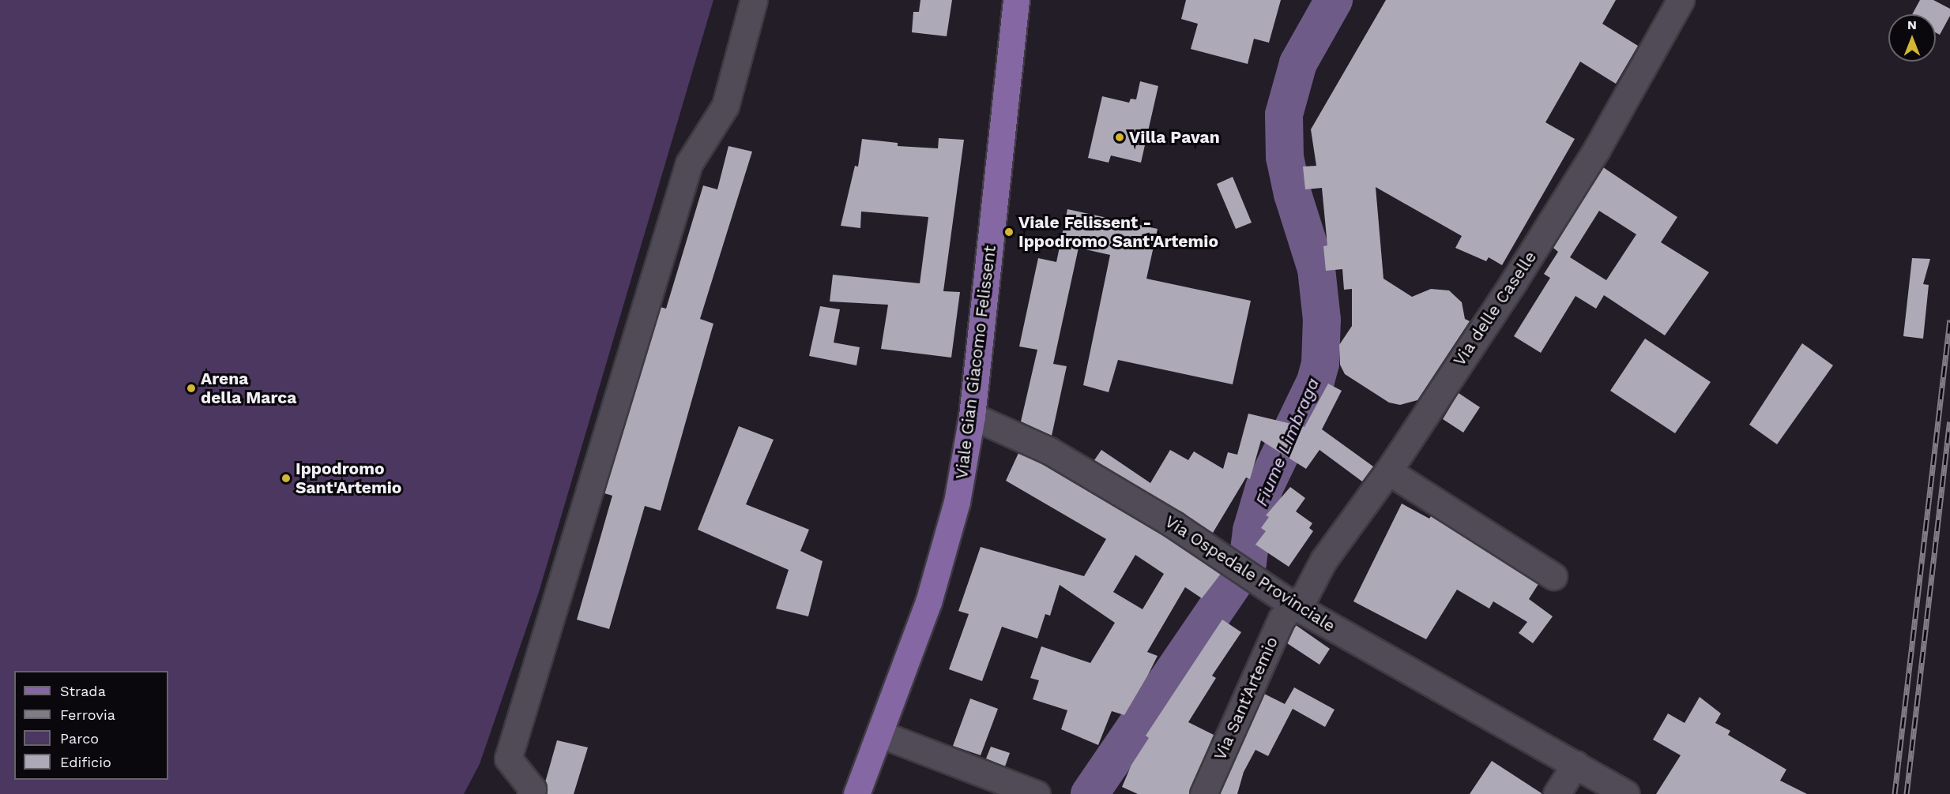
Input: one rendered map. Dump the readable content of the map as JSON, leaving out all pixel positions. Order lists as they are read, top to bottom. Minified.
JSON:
{"streets":{"main road":["Viale Gian Giacomo Felissent"],"street":["Via delle Caselle","Via Ospedale Provinciale","Via Sant'Artemio"]},"crossings":[["Via delle Caselle","Via Ospedale Provinciale"],["Via delle Caselle","Via Sant'Artemio"],["Viale Gian Giacomo Felissent","Via Ospedale Provinciale"],["Via Ospedale Provinciale","Via Sant'Artemio"]],"water":["Fiume Limbraga"],"places":["Villa Pavan","Viale Felissent - Ippodromo Sant'Artemio","Arena della Marca","Ippodromo Sant'Artemio"],"legend":["Strada","Ferrovia","Parco","Edificio"],"north":"top"}
